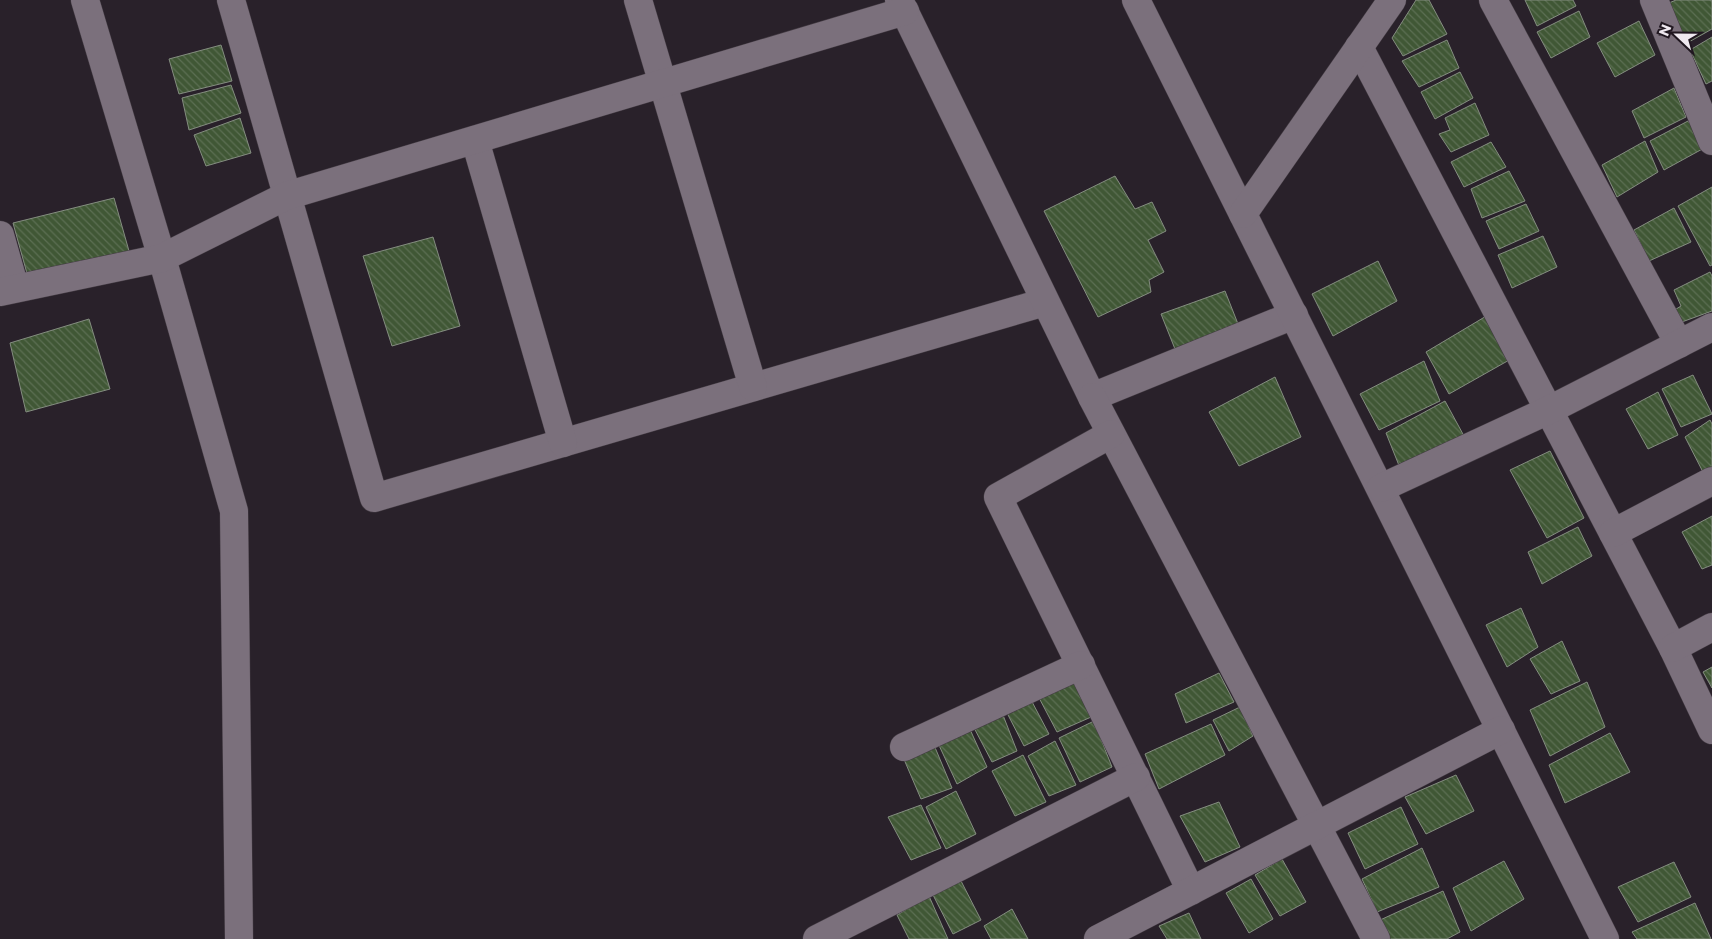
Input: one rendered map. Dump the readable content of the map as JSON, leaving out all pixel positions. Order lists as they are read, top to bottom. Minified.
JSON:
{"north":"left"}
